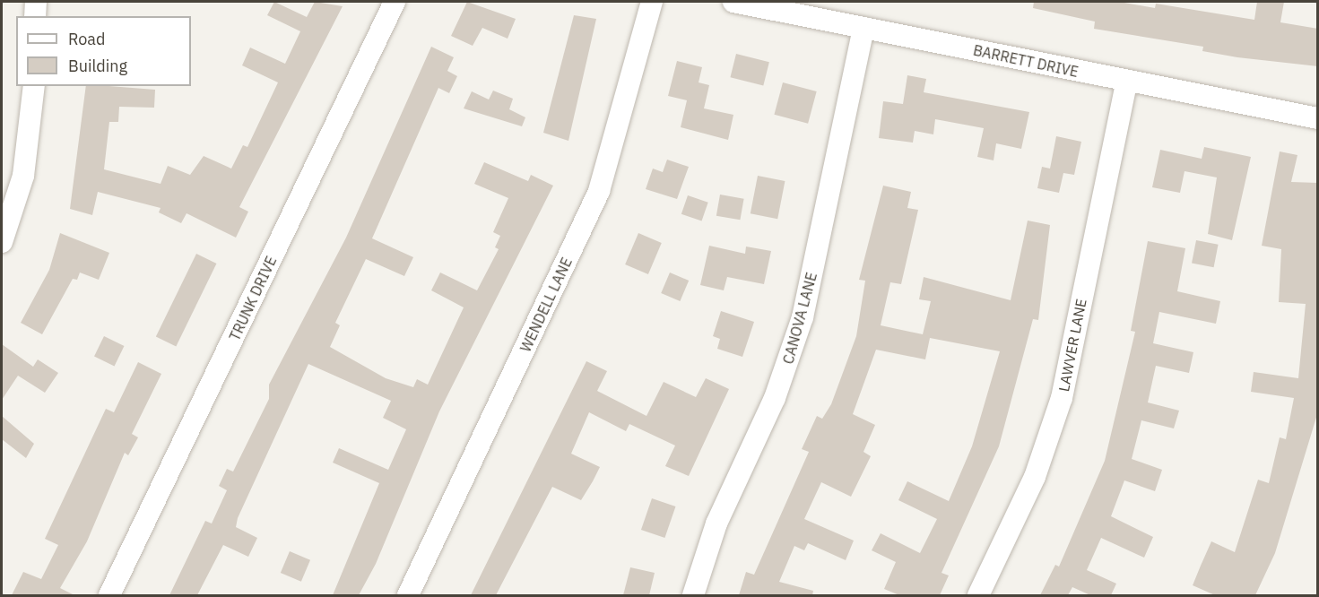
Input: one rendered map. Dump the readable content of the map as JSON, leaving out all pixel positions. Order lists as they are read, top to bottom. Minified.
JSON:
{"streets":{"street":["BARRETT DRIVE","TRUNK DRIVE","WENDELL LANE","CANOVA LANE","LAWVER LANE"]},"crossings":[["BARRETT DRIVE","CANOVA LANE"],["BARRETT DRIVE","LAWVER LANE"]],"legend":["Road","Building"]}
